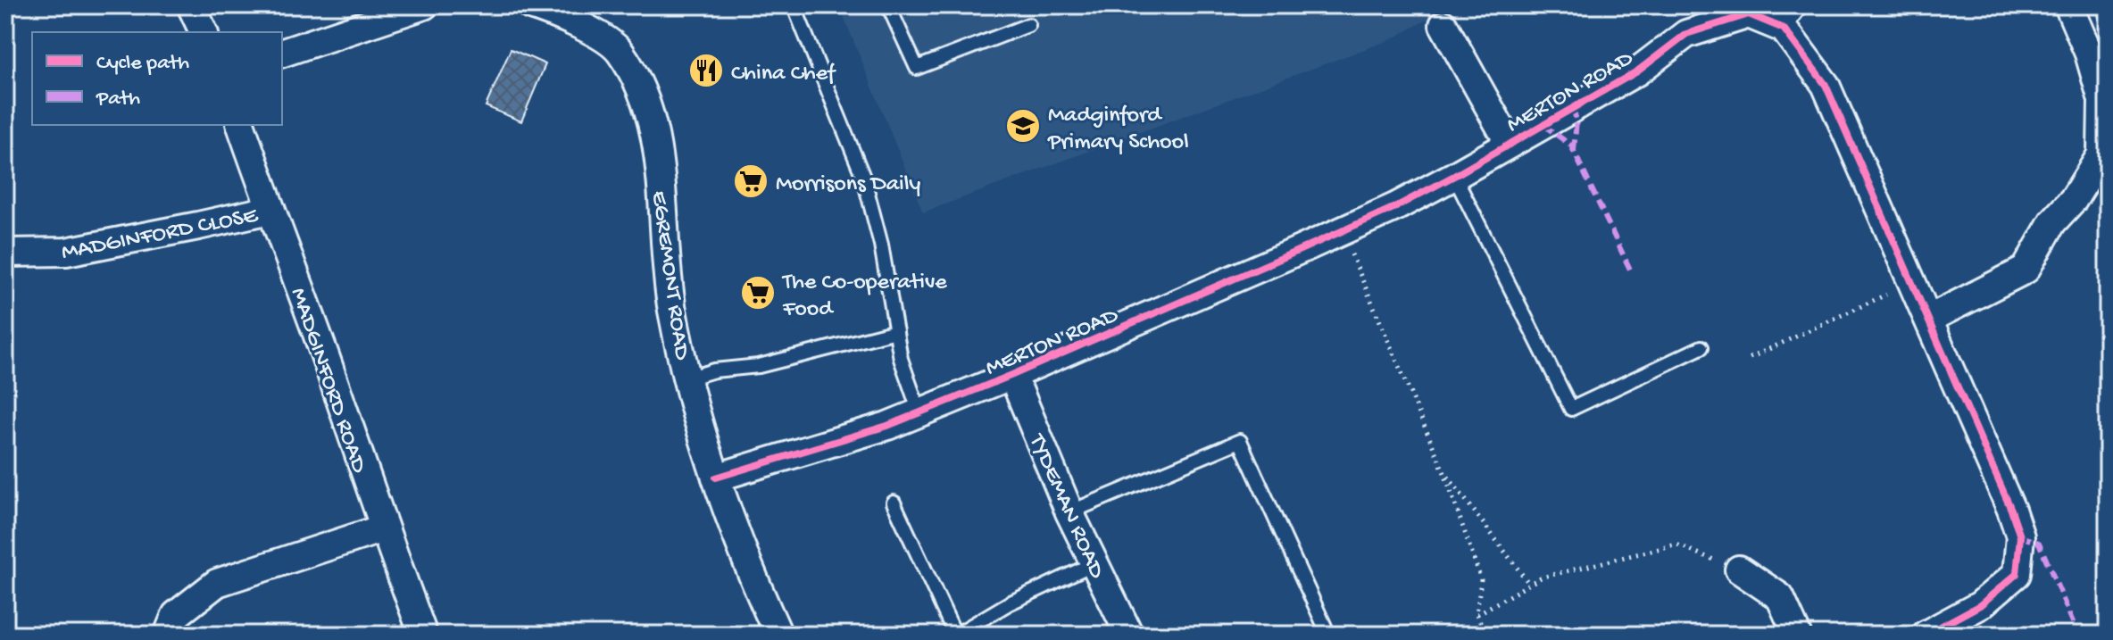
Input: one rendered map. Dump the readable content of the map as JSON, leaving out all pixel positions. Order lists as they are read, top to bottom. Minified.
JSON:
{"streets":{"street":["MERTON ROAD","MADGINFORD CLOSE","EGREMONT ROAD","MADGINFORD ROAD","TYDEMAN ROAD"]},"crossings":[["MERTON ROAD","EGREMONT ROAD"],["MERTON ROAD","TYDEMAN ROAD"],["MADGINFORD CLOSE","MADGINFORD ROAD"]],"places":{"restaurant":["China Chef"],"school or university":["Madginford Primary School"],"supermarket":["Morrisons Daily","The Co-operative Food"]},"legend":["Cycle path","Path"]}
